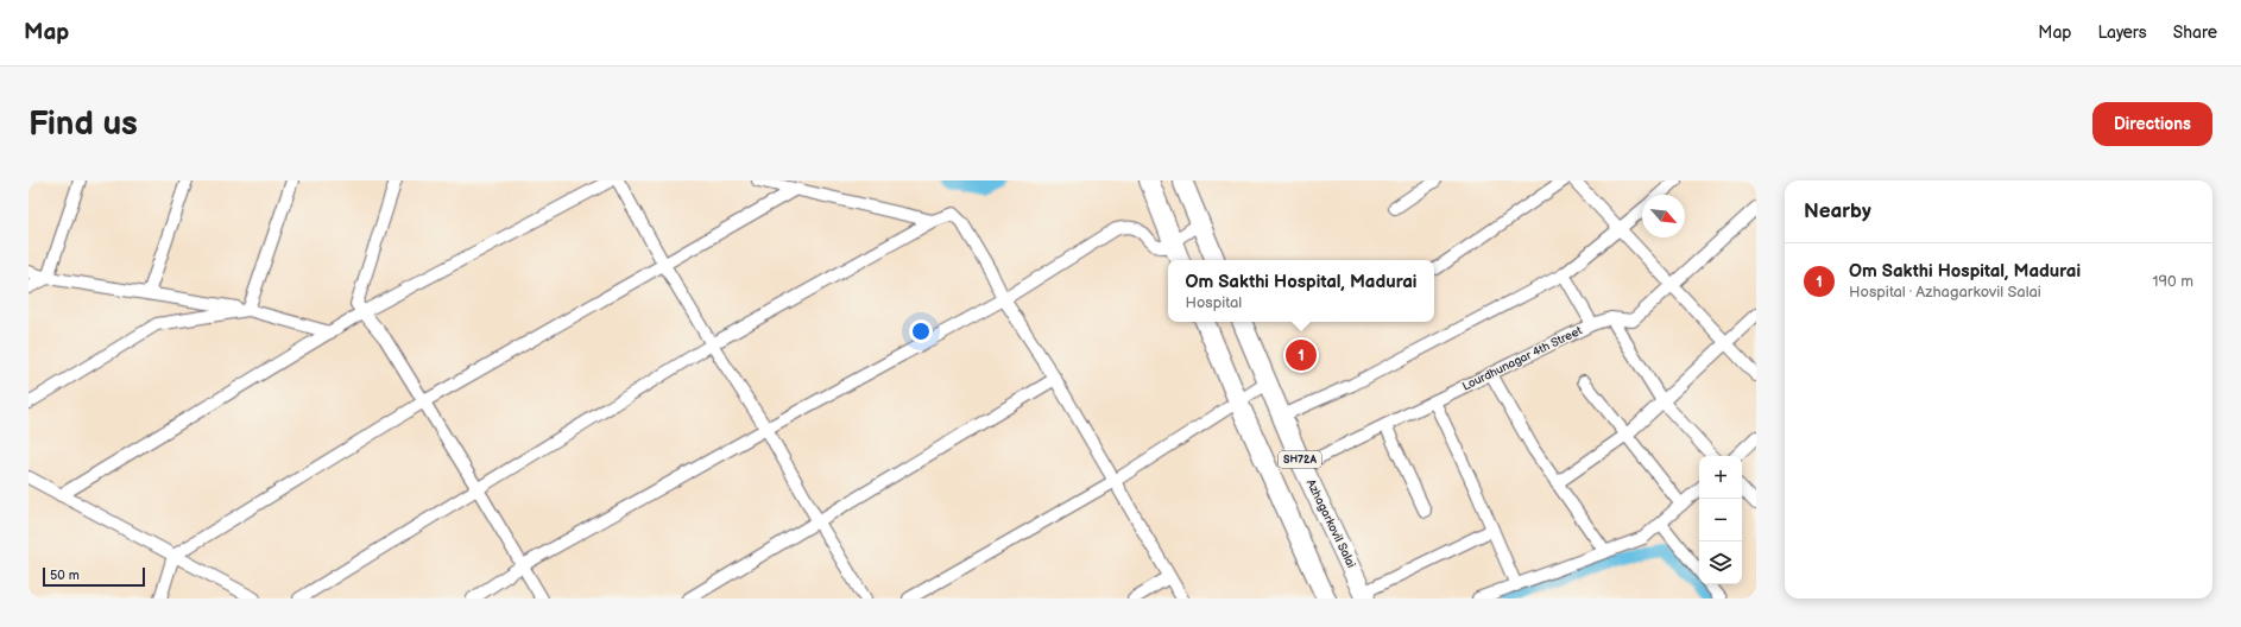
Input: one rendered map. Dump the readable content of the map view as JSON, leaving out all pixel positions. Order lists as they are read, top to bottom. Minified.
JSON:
{"streets":{"main road":["SH72A","Azhagarkovil Salai"],"street":["Lourdhunagar 4th Street"]},"crossings":[["Lourdhunagar 4th Street","Azhagarkovil Salai"]],"scale_bar":"50 m","north":"bottom right","page":{"header":"Map","nav":["Map","Layers","Share"],"buttons":"Directions","title":"Find us","heading":"Nearby","list":[{"mark":"1","name":"Om Sakthi Hospital, Madurai","note":"Hospital · Azhagarkovil Salai","value":"190 m"}],"popup":["Om Sakthi Hospital, Madurai","Hospital"],"pins":"1","map_buttons":["+","−"],"scale":"50 m"}}
